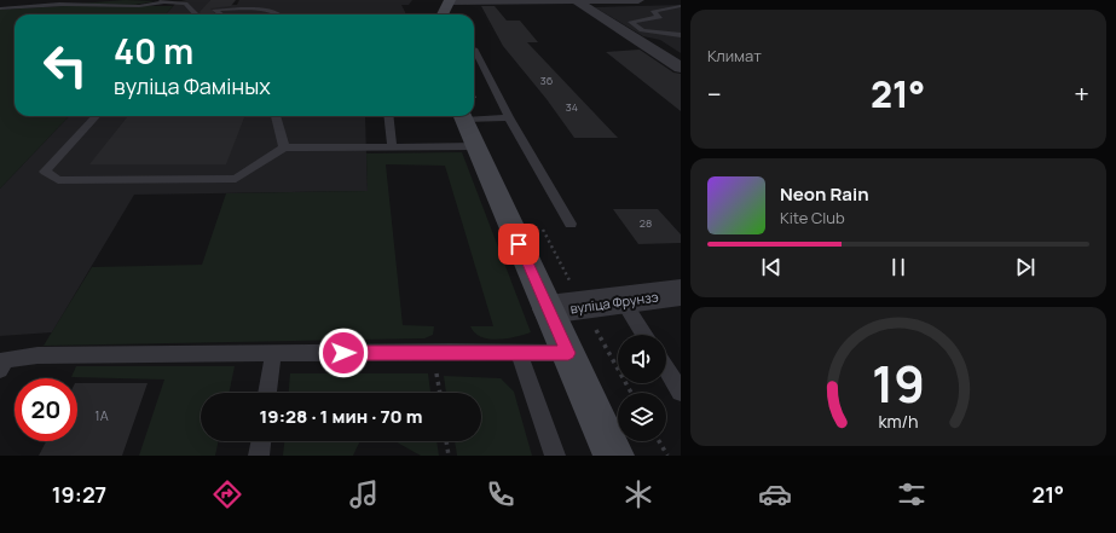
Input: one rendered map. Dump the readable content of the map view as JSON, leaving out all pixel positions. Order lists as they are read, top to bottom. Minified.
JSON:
{"streets":{"street":["вуліца Фрунзэ"]},"house_numbers":["36","34","28","1А"],"page":{"tile":"Климат","turn":["40 m","вуліца Фаміных"],"heat":["−","21°","+"],"song":["Neon Rain","Kite Club"],"limit":"20","trip":"19:28 · 1 мин · 70 m","tabs":["19:27","21°"],"gauge":["19","km/h"]}}
